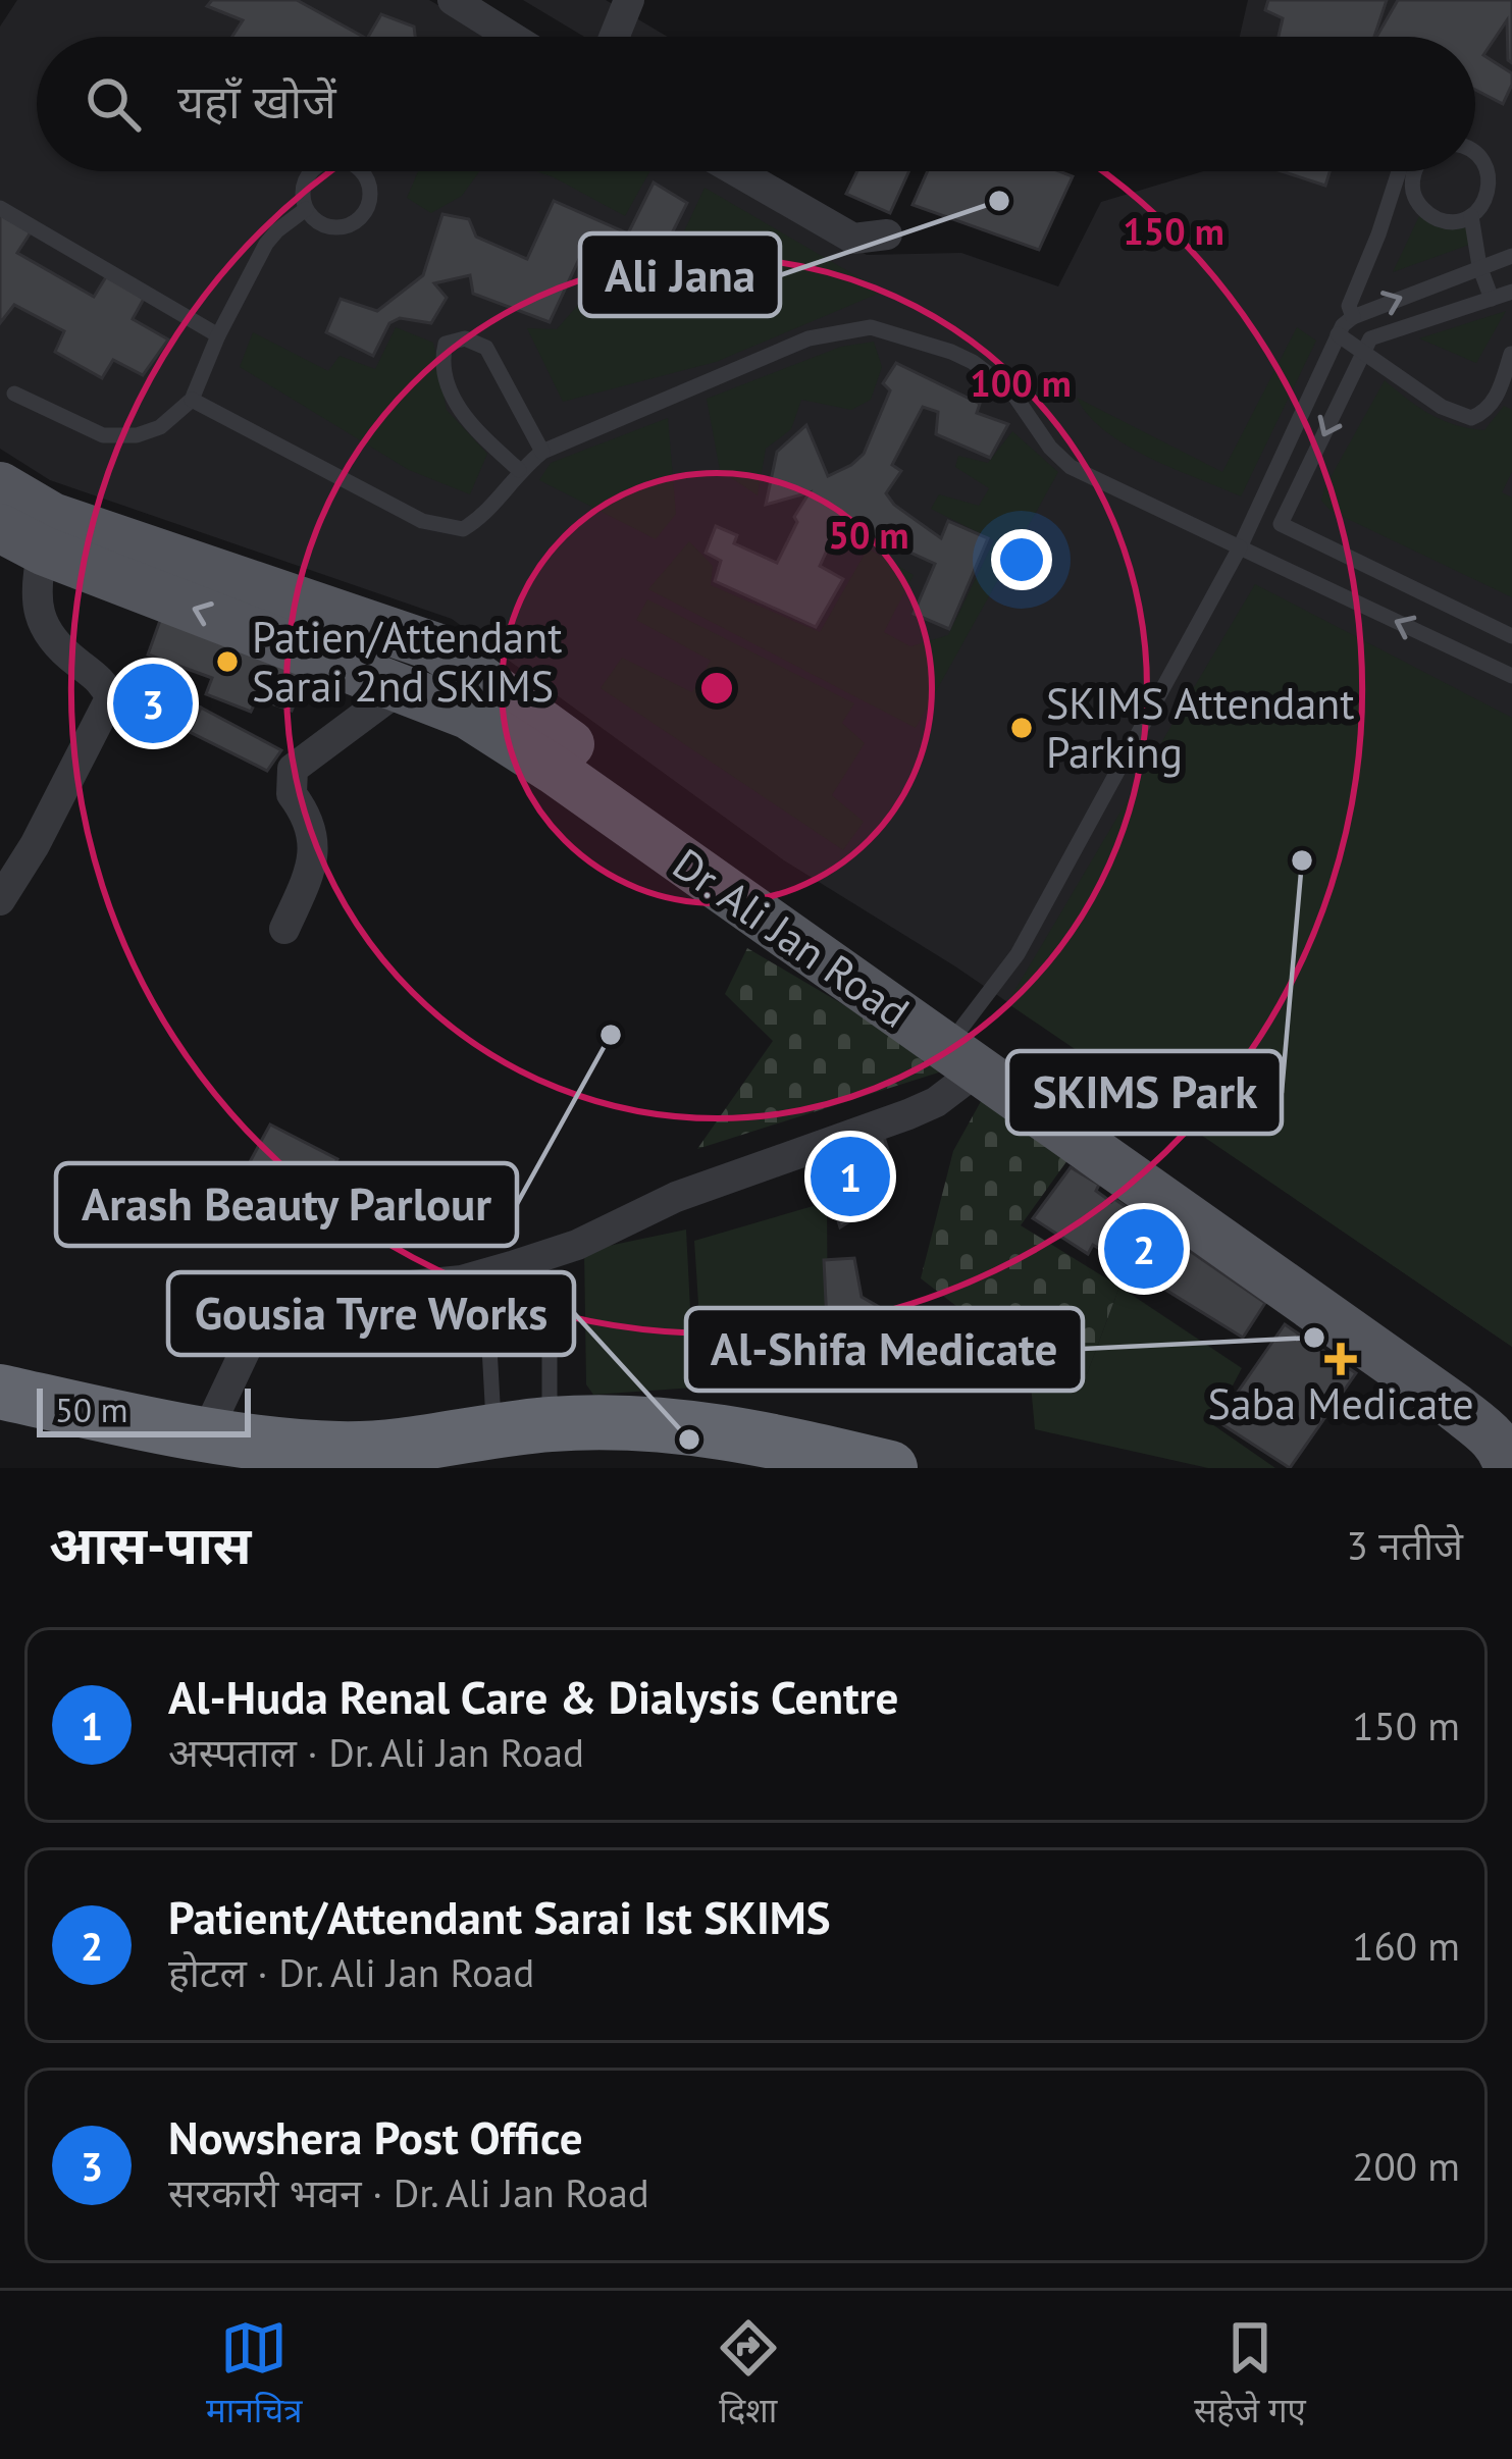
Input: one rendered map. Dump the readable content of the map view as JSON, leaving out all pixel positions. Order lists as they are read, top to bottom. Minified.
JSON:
{"streets":{"main road":["Dr. Ali Jan Road"]},"places":{"other":["Ali Jana","Patien/Attendant Sarai 2nd SKIMS","SKIMS Attendant Parking","SKIMS Park","Arash Beauty Parlour","Al-Shifa Medicate","Gousia Tyre Works"],"health":["Saba Medicate"]},"scale_bar":"50 m","page":{"search":"यहाँ खोजें","pins":["3","1","2"],"scale":"50 m","heading":["आस-पास","3 नतीजे"],"list":[{"mark":"1","name":"Al-Huda Renal Care & Dialysis Centre","note":"अस्पताल · Dr. Ali Jan Road","value":"150 m"},{"mark":"2","name":"Patient/Attendant Sarai Ist SKIMS","note":"होटल · Dr. Ali Jan Road","value":"160 m"},{"mark":"3","name":"Nowshera Post Office","note":"सरकारी भवन · Dr. Ali Jan Road","value":"200 m"}],"nav":["मानचित्र","दिशा","सहेजे गए"]},"rings":["150 m","100 m","50 m"]}
